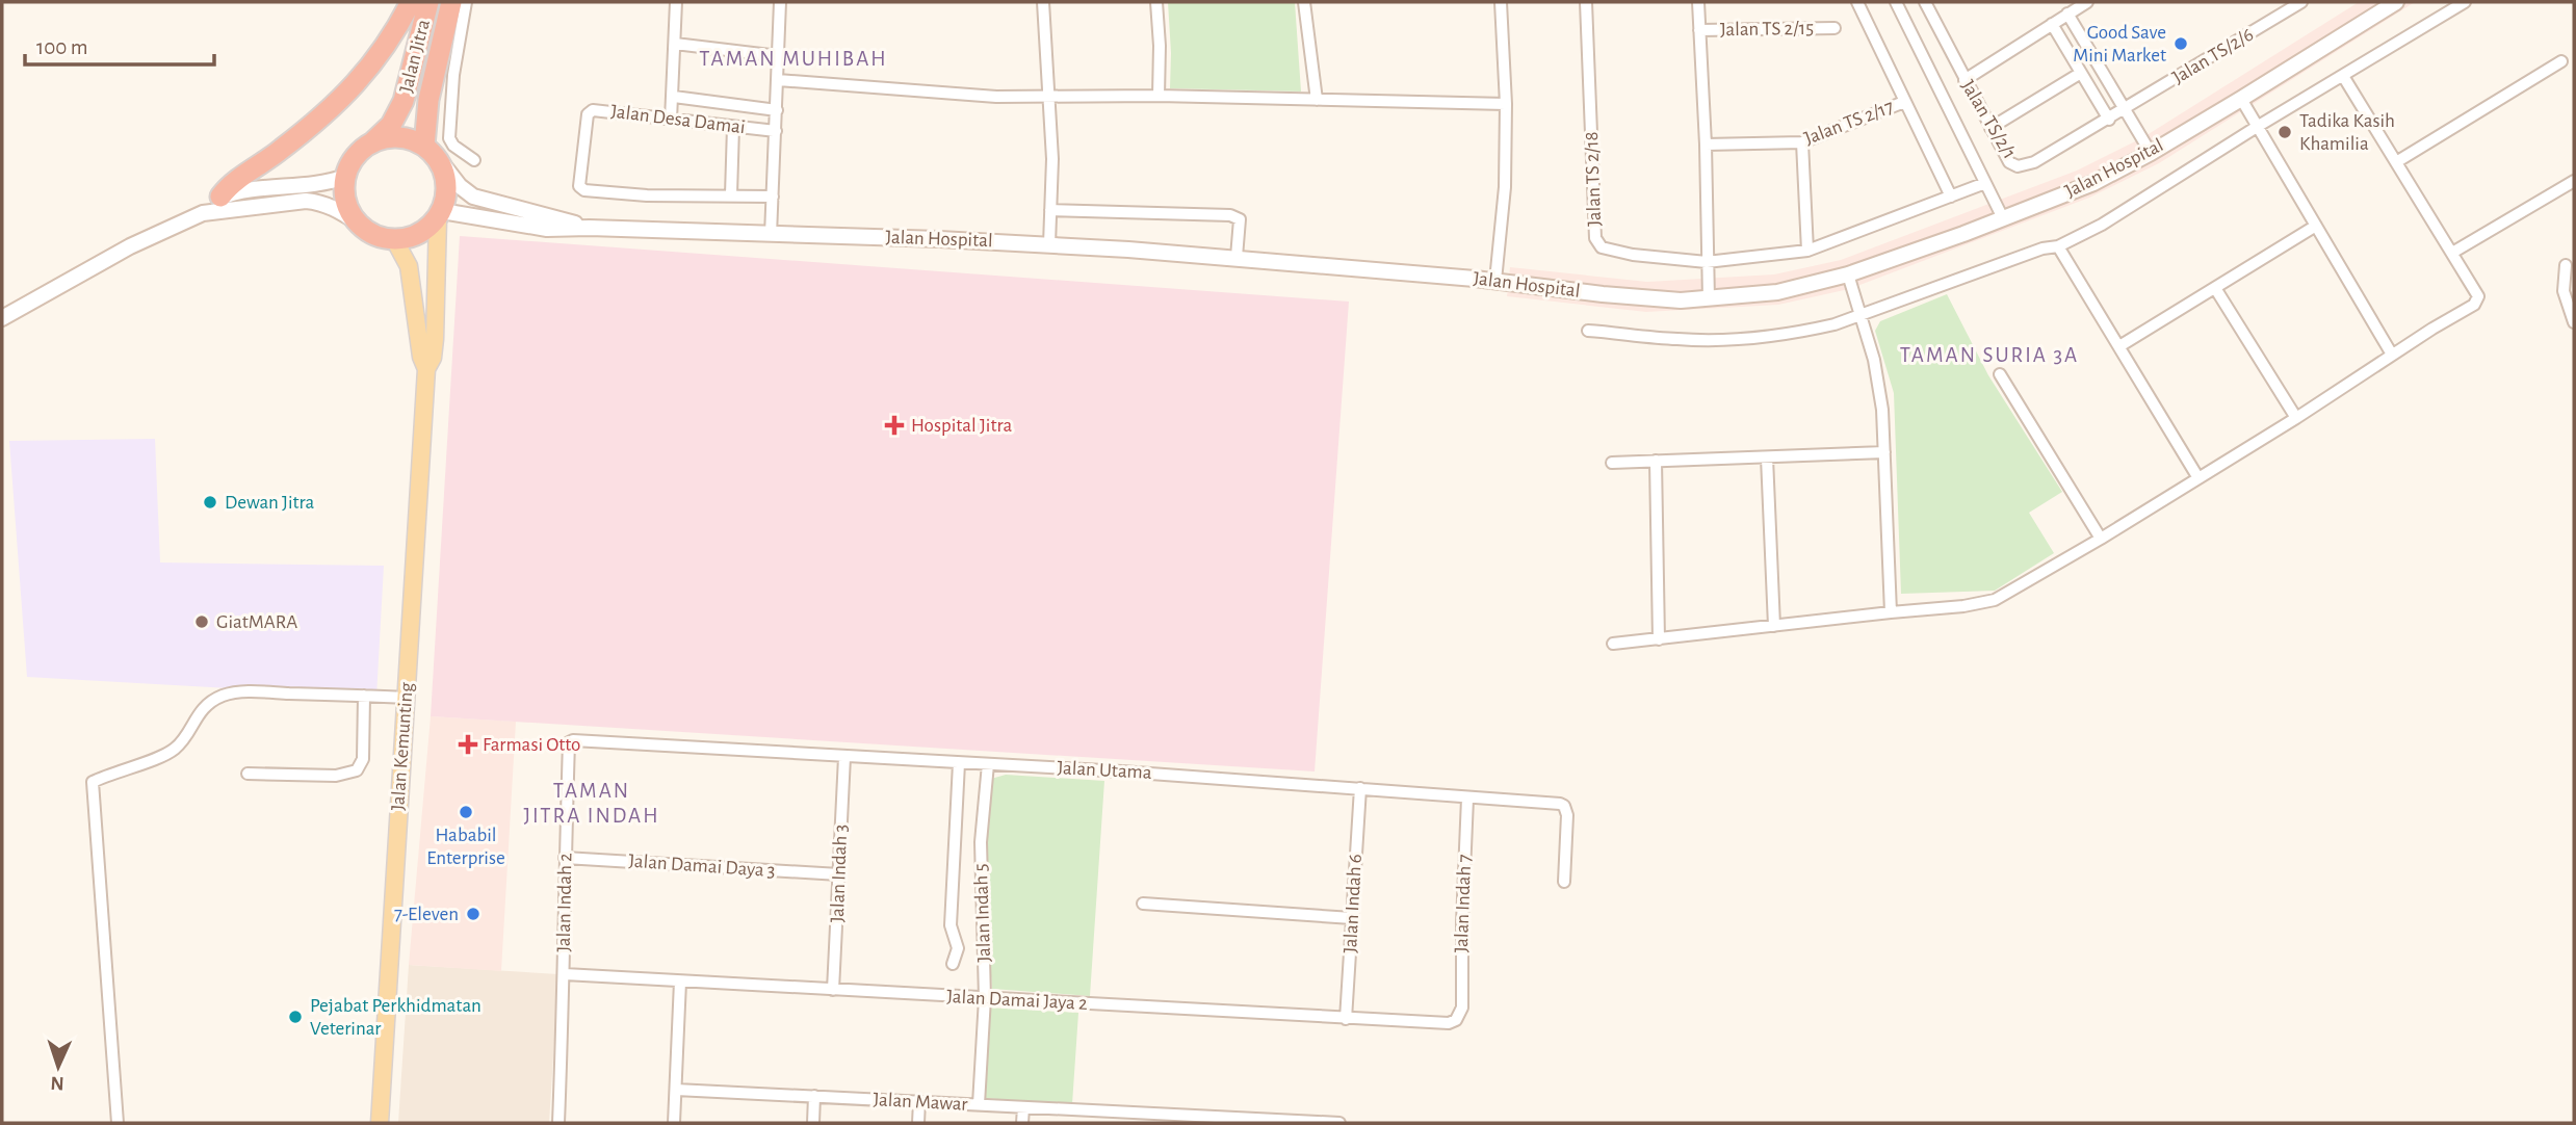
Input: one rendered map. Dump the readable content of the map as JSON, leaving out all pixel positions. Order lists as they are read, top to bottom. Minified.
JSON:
{"streets":{"highway":["Jalan Jitra"],"main road":["Jalan Kemunting"],"street":["Jalan TS 2/15","Jalan TS/2/6","Jalan Desa Damai","Jalan TS/2/1","Jalan TS 2/17","Jalan Hospital","Jalan TS 2/18","Jalan Utama","Jalan Damai Daya 3","Jalan Indah 3","Jalan Indah 2","Jalan Indah 6","Jalan Indah 7","Jalan Indah 5","Jalan Damai Jaya 2","Jalan Mawar"]},"crossings":[["Jalan Jitra","Jalan Hospital"],["Jalan Jitra","Jalan Kemunting"],["Jalan TS/2/6","Jalan TS/2/1"],["Jalan Hospital","Jalan Kemunting"],["Jalan Utama","Jalan Indah 3"],["Jalan Utama","Jalan Indah 2"],["Jalan Utama","Jalan Indah 6"],["Jalan Utama","Jalan Indah 7"],["Jalan Utama","Jalan Indah 5"],["Jalan Damai Daya 3","Jalan Indah 3"],["Jalan Damai Daya 3","Jalan Indah 2"],["Jalan Indah 3","Jalan Damai Jaya 2"],["Jalan Indah 2","Jalan Damai Jaya 2"],["Jalan Indah 6","Jalan Damai Jaya 2"],["Jalan Indah 7","Jalan Damai Jaya 2"],["Jalan Indah 5","Jalan Damai Jaya 2"],["Jalan Indah 5","Jalan Mawar"]],"districts":["TAMAN MUHIBAH","TAMAN SURIA 3A","TAMAN JITRA INDAH"],"places":{"other":["Good Save Mini Market","Tadika Kasih Khamilia","Dewan Jitra","GiatMARA","Hababil Enterprise","7-Eleven","Pejabat Perkhidmatan Veterinar"],"health":["Hospital Jitra","Farmasi Otto"]},"scale_bar":"100 m","north":"bottom"}
